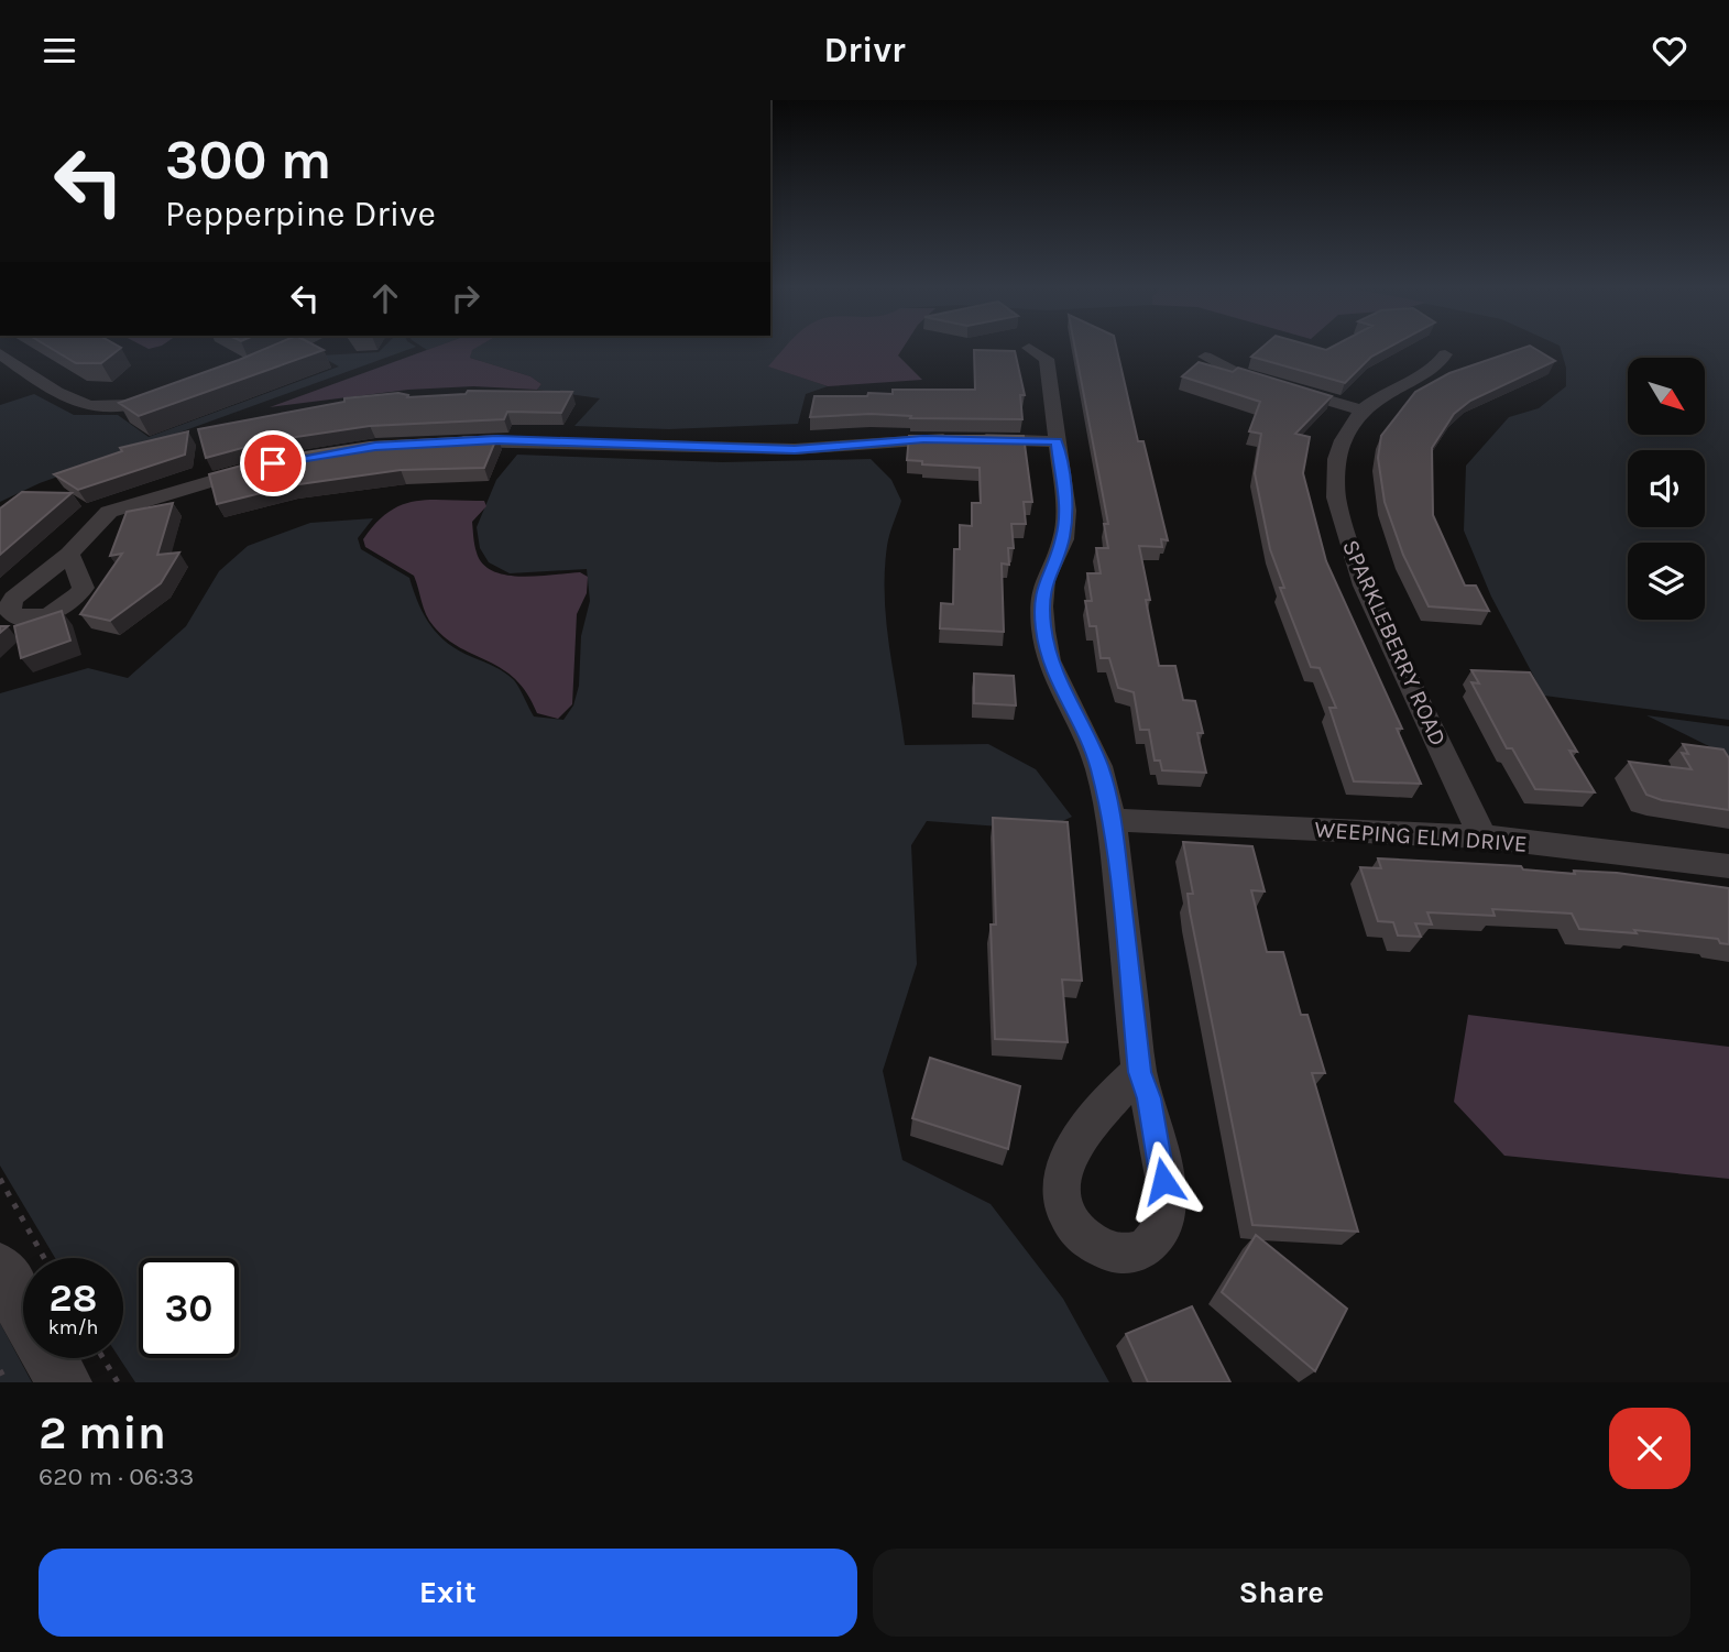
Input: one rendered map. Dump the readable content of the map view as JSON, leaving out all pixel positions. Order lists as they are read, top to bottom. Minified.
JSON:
{"streets":{"street":["SPARKLEBERRY ROAD","WEEPING ELM DRIVE"]},"crossings":[["SPARKLEBERRY ROAD","WEEPING ELM DRIVE"]],"north":"bottom right","page":{"header":"Drivr","turn":["300 m","Pepperpine Drive"],"speed":"28 km/h","limit":"30","heading":["2 min","620 m · 06:33"],"buttons":["Exit","Share"]}}
